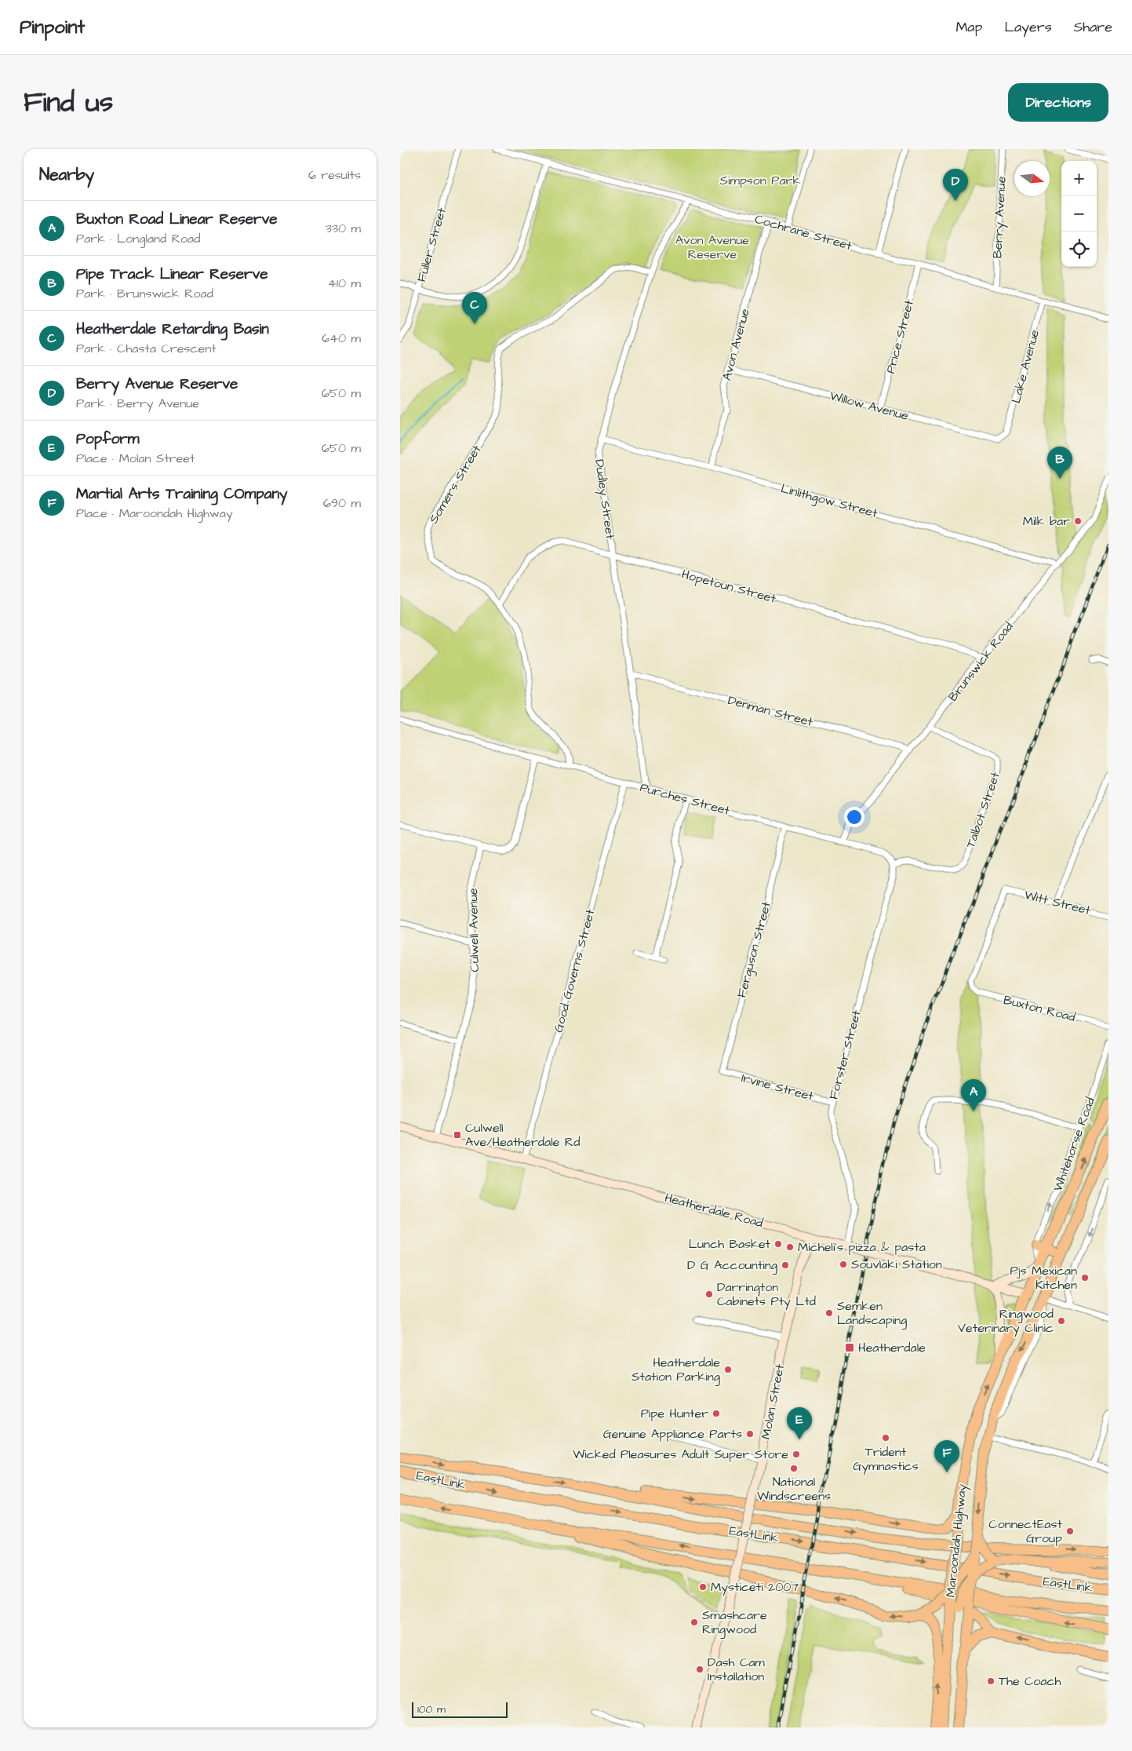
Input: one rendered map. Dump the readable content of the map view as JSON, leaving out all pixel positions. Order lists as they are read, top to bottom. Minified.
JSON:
{"streets":{"highway":["Whitehorse Road","EastLink","Maroondah Highway"],"main road":["Heatherdale Road","Molan Street"],"street":["Berry Avenue","Cochrane Street","Fuller Street","Price Street","Avon Avenue","Lake Avenue","Willow Avenue","Somers Street","Dudley Street","Linlithgow Street","Hopetoun Street","Brunswick Road","Denman Street","Purches Street","Talbot Street","Witt Street","Culwell Avenue","Ferguson Street","Good Governs Street","Buxton Road","Forster Street","Irvine Street"]},"crossings":[["Berry Avenue","Cochrane Street"],["Cochrane Street","Price Street"],["Cochrane Street","Avon Avenue"],["Cochrane Street","Lake Avenue"],["Cochrane Street","Dudley Street"],["Price Street","Willow Avenue"],["Avon Avenue","Willow Avenue"],["Avon Avenue","Linlithgow Street"],["Lake Avenue","Willow Avenue"],["Somers Street","Dudley Street"],["Somers Street","Hopetoun Street"],["Somers Street","Purches Street"],["Dudley Street","Linlithgow Street"],["Dudley Street","Hopetoun Street"],["Dudley Street","Denman Street"],["Dudley Street","Purches Street"],["Linlithgow Street","Brunswick Road"],["Hopetoun Street","Brunswick Road"],["Brunswick Road","Denman Street"],["Brunswick Road","Purches Street"],["Brunswick Road","Talbot Street"],["Purches Street","Talbot Street"],["Purches Street","Ferguson Street"],["Purches Street","Good Governs Street"],["Purches Street","Forster Street"],["Talbot Street","Forster Street"],["Witt Street","Buxton Road"],["Culwell Avenue","Heatherdale Road"],["Ferguson Street","Irvine Street"],["Good Governs Street","Heatherdale Road"],["Forster Street","Irvine Street"],["Forster Street","Heatherdale Road"],["Whitehorse Road","Heatherdale Road"],["Whitehorse Road","Maroondah Highway"],["Heatherdale Road","Molan Street"],["Heatherdale Road","Maroondah Highway"]],"parks":["Simpson Park","Avon Avenue Reserve"],"places":{"other":["Milk bar","Lunch Basket","Micheli's pizza & pasta","Souvlaki Station","D G Accounting","Pjs Mexican Kitchen","Darrington Cabinets Pty Ltd","Semken Landscaping","Ringwood Veterinary Clinic","Heatherdale Station Parking","Pipe Hunter","Genuine Appliance Parts","Trident Gymnastics","Wicked Pleasures Adult Super Store","National Windscreens","ConnectEast Group","Mysticeti 2007","Smashcare Ringwood","Dash Cam Installation","The Coach"],"transit":["Culwell Ave/Heatherdale Rd","Heatherdale"]},"scale_bar":"100 m","north":"right","page":{"header":"Pinpoint","nav":["Map","Layers","Share"],"title":"Find us","buttons":"Directions","heading":["Nearby","6 results"],"map_buttons":["+","−"],"pins":["D","C","B","A","E","F"],"list":[{"mark":"A","name":"Buxton Road Linear Reserve","note":"Park · Longland Road","value":"330 m"},{"mark":"B","name":"Pipe Track Linear Reserve","note":"Park · Brunswick Road","value":"410 m"},{"mark":"C","name":"Heatherdale Retarding Basin","note":"Park · Chasta Crescent","value":"640 m"},{"mark":"D","name":"Berry Avenue Reserve","note":"Park · Berry Avenue","value":"650 m"},{"mark":"E","name":"Popform","note":"Place · Molan Street","value":"650 m"},{"mark":"F","name":"Martial Arts Training COmpany","note":"Place · Maroondah Highway","value":"690 m"}],"scale":"100 m"}}
